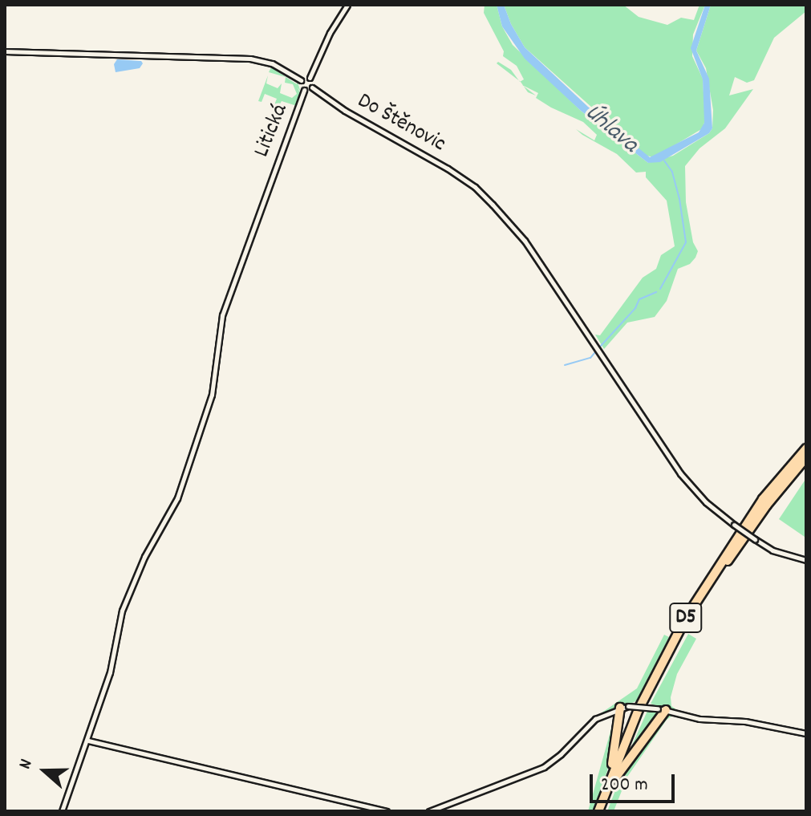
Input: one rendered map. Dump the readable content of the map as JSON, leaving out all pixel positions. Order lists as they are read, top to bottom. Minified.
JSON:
{"streets":{"highway":["D5"],"street":["Do Štěnovic","Litická"]},"crossings":[["Do Štěnovic","Litická"]],"water":["Úhlava"],"scale_bar":"200 m","north":"left"}
